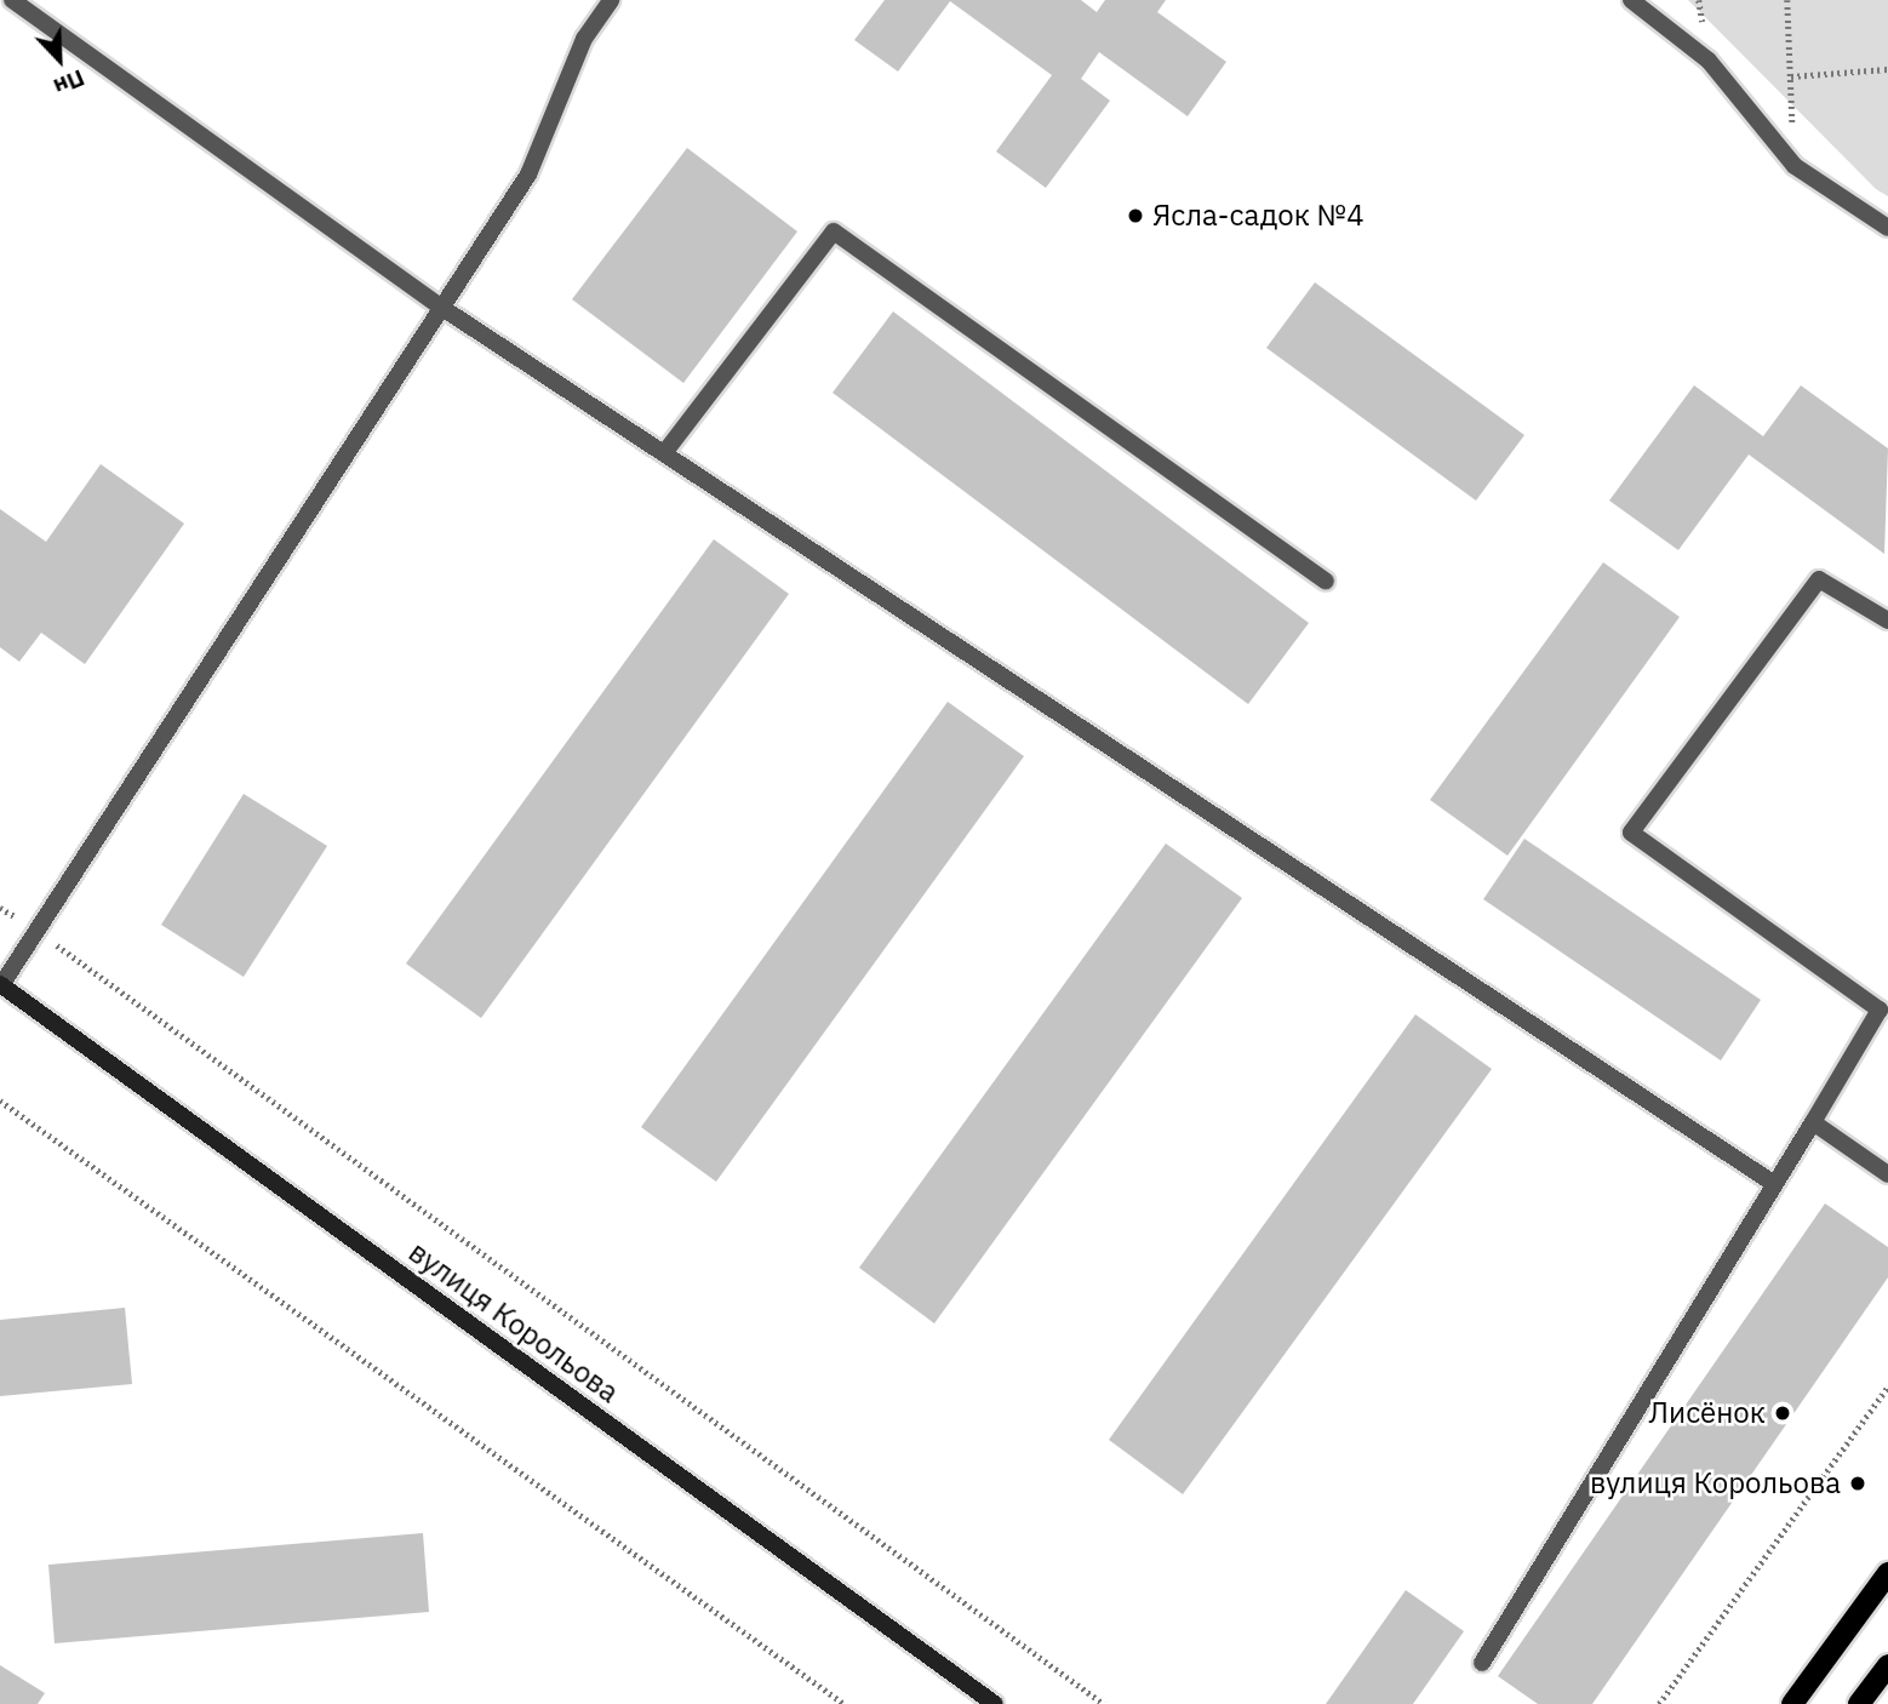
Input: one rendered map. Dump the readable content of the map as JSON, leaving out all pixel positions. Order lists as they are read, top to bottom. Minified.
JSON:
{"streets":{"street":["вулиця Корольова"]},"places":["Ясла-садок №4","Лисёнок","вулиця Корольова"],"north":"bottom right"}
